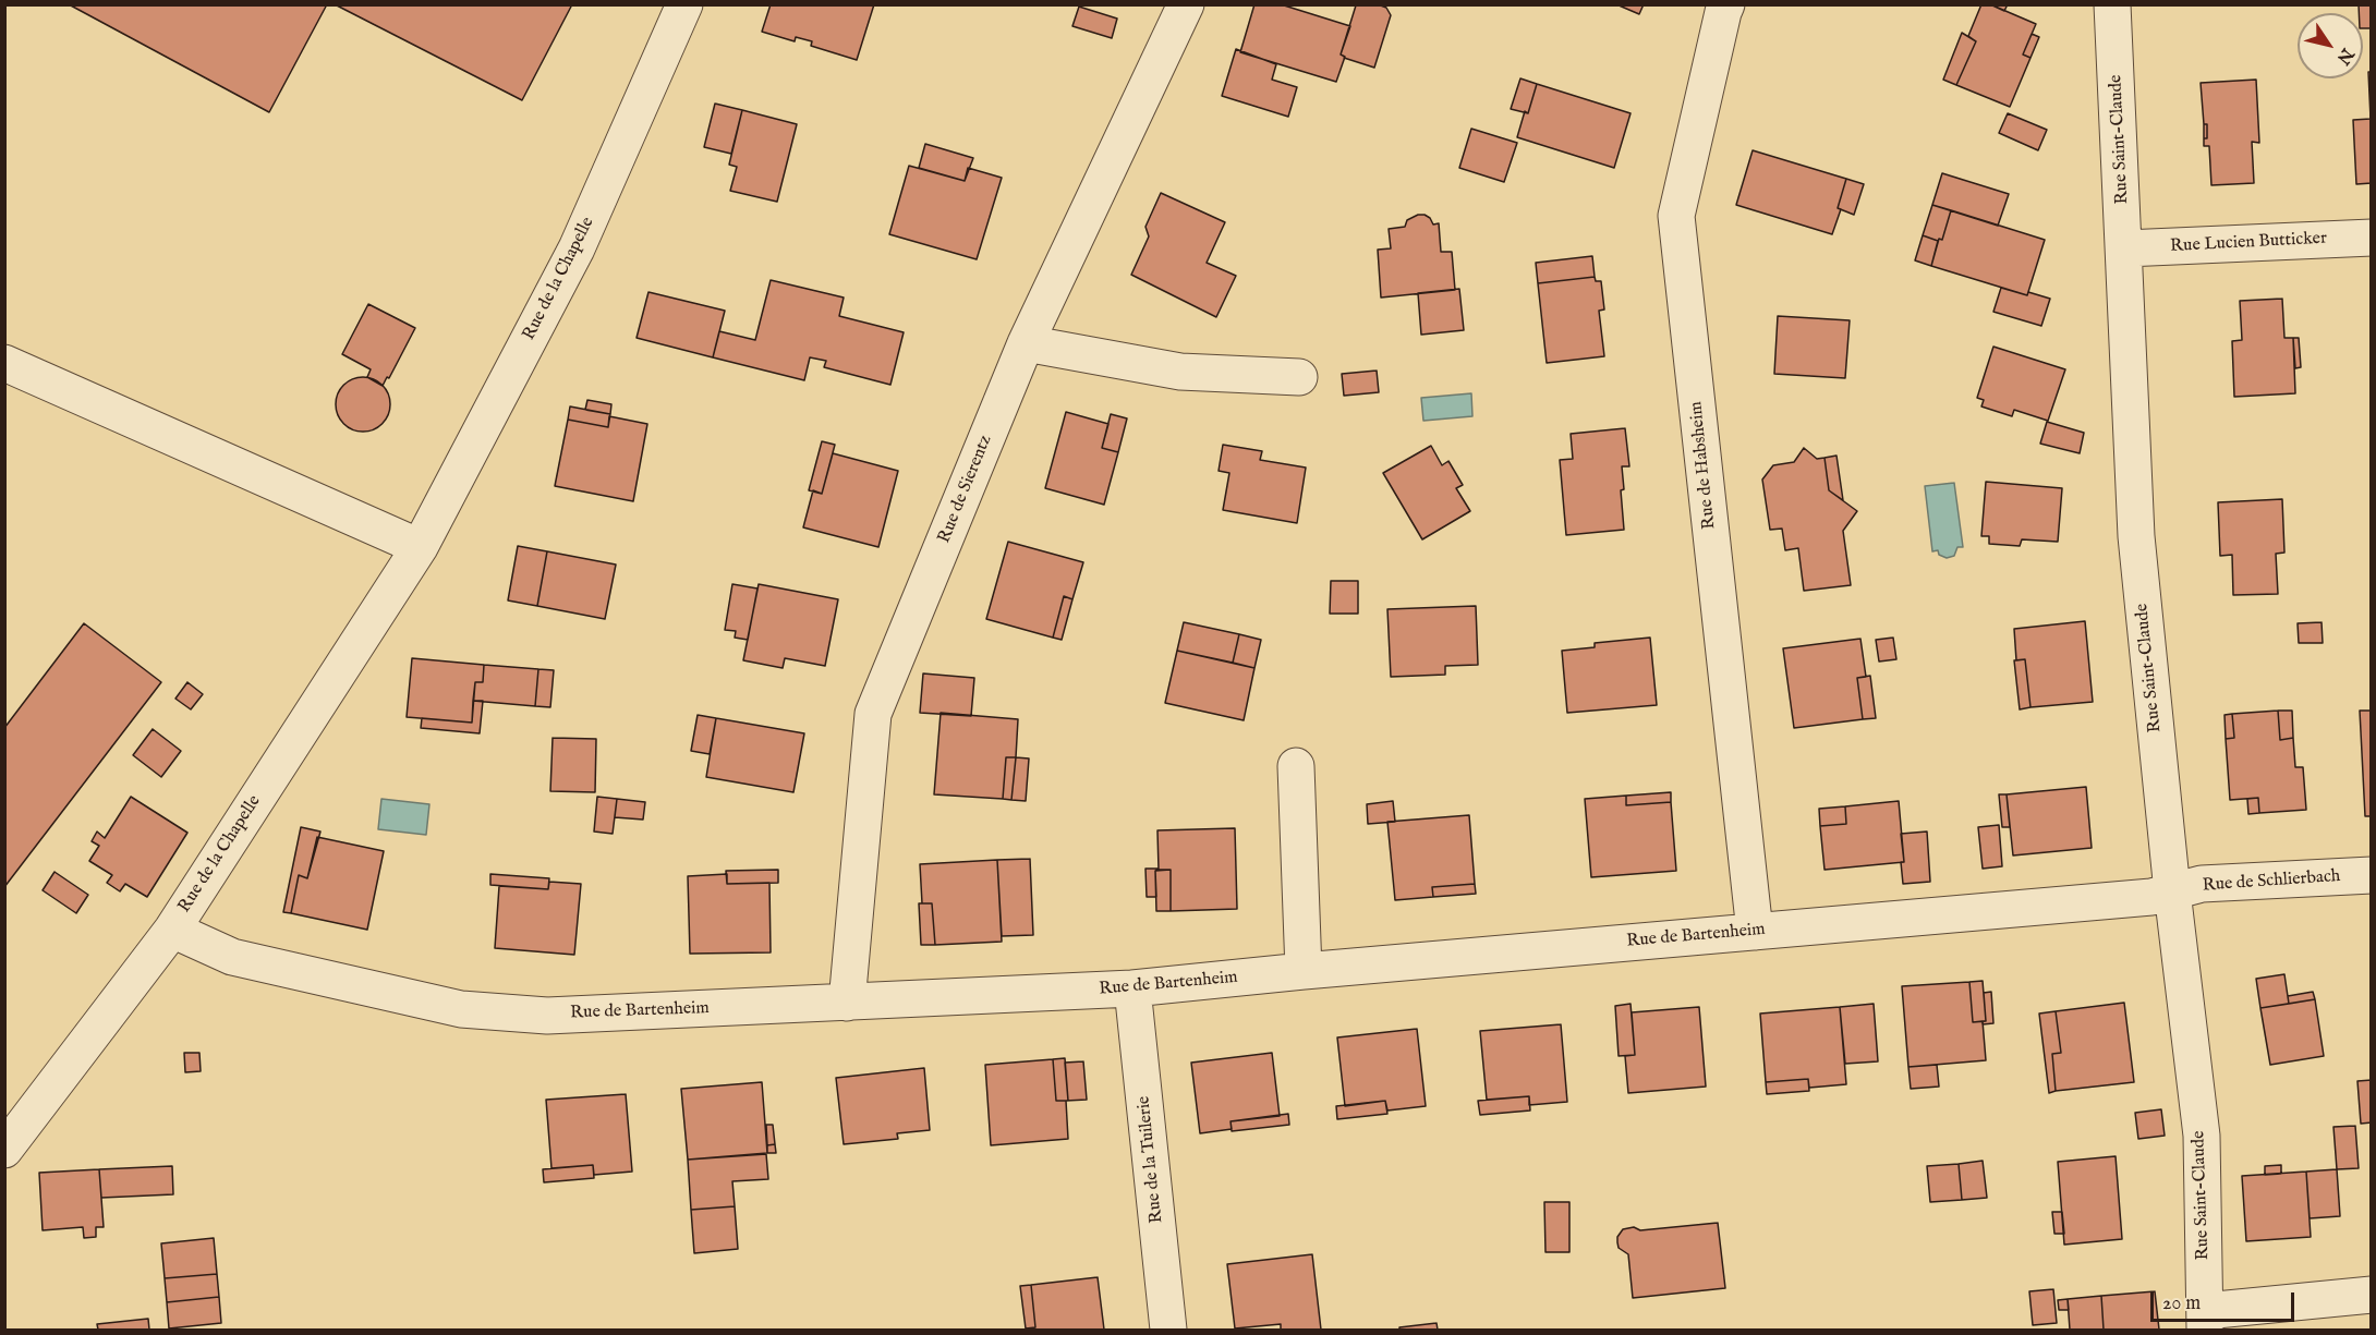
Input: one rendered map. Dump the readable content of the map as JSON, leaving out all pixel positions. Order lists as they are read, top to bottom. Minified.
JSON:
{"streets":{"street":["Rue Saint-Claude","Rue Lucien Butticker","Rue de la Chapelle","Rue de Habsheim","Rue de Sierentz","Rue de Schlierbach","Rue de Bartenheim","Rue de la Tuilerie"]},"crossings":[["Rue Saint-Claude","Rue Lucien Butticker"],["Rue Saint-Claude","Rue de Schlierbach"],["Rue Saint-Claude","Rue de Bartenheim"],["Rue de la Chapelle","Rue de Bartenheim"],["Rue de Habsheim","Rue de Bartenheim"],["Rue de Sierentz","Rue de Bartenheim"],["Rue de Schlierbach","Rue de Bartenheim"],["Rue de Bartenheim","Rue de la Tuilerie"]],"scale_bar":"20 m","north":"bottom right"}
